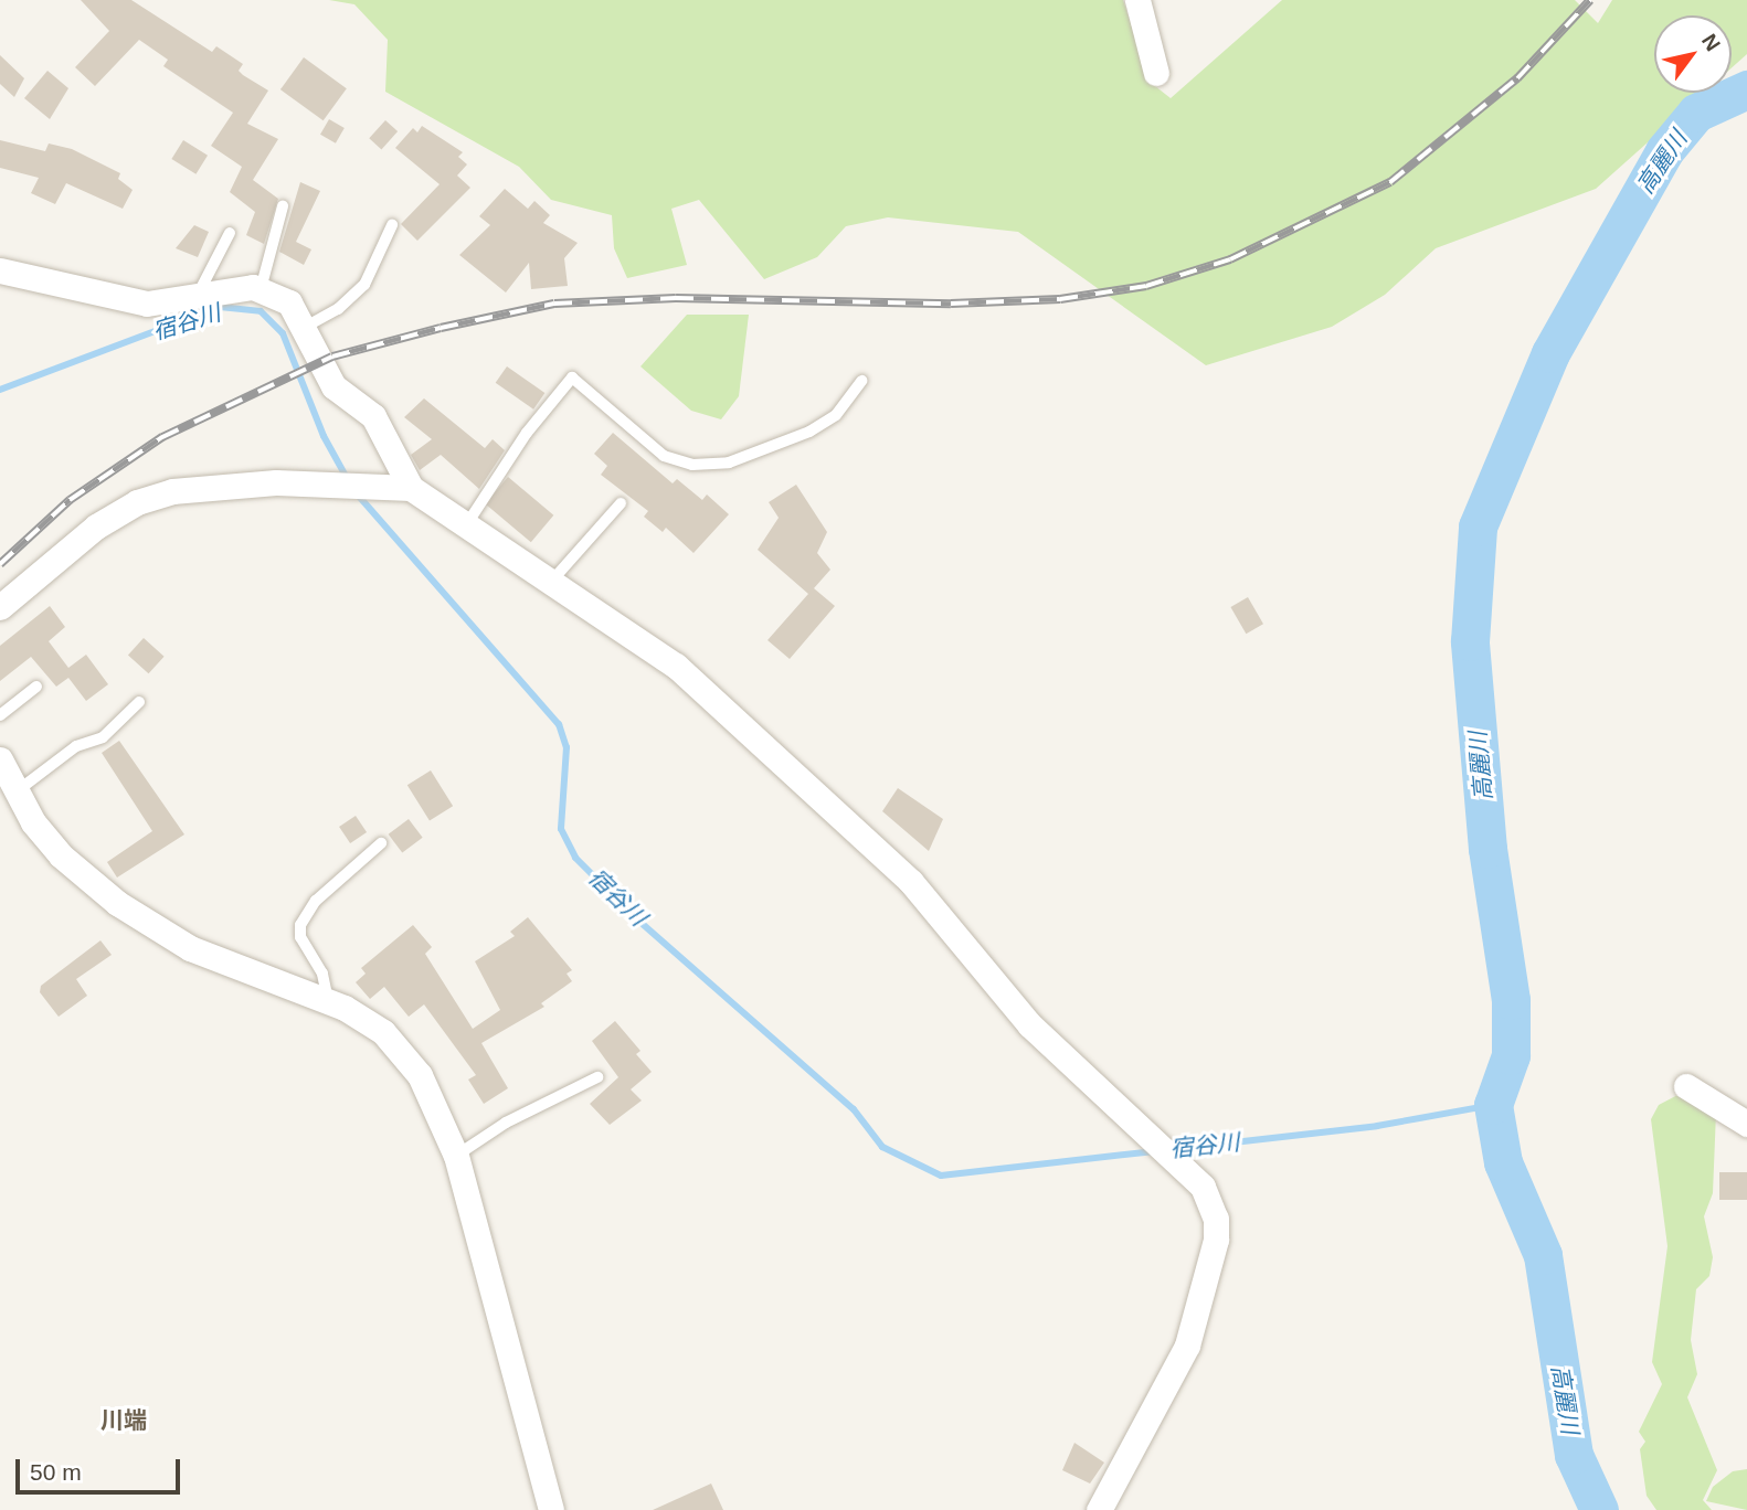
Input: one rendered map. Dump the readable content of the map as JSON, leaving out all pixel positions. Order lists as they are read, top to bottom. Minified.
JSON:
{"districts":["川端"],"water":["高麗川","宿谷川"],"scale_bar":"50 m","north":"top right"}
